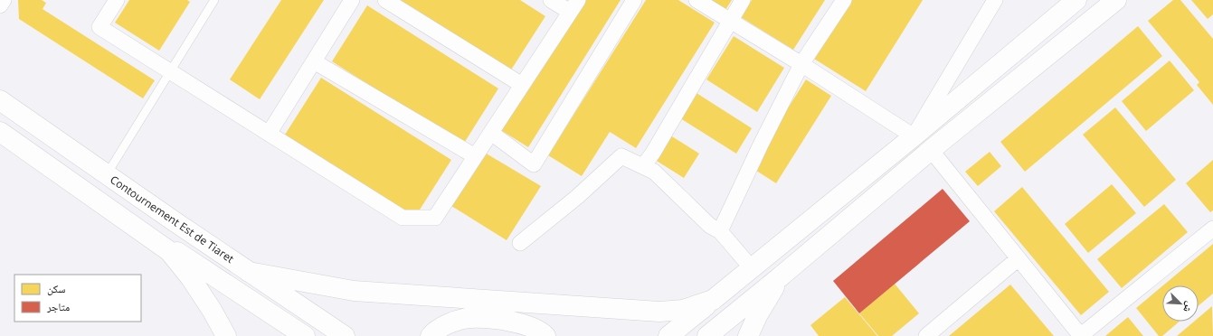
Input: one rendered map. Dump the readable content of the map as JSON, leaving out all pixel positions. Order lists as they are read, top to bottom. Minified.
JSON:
{"streets":{"main road":["Contournement Est de Tiaret"]},"legend":["سكن","متاجر"],"north":"bottom right"}
